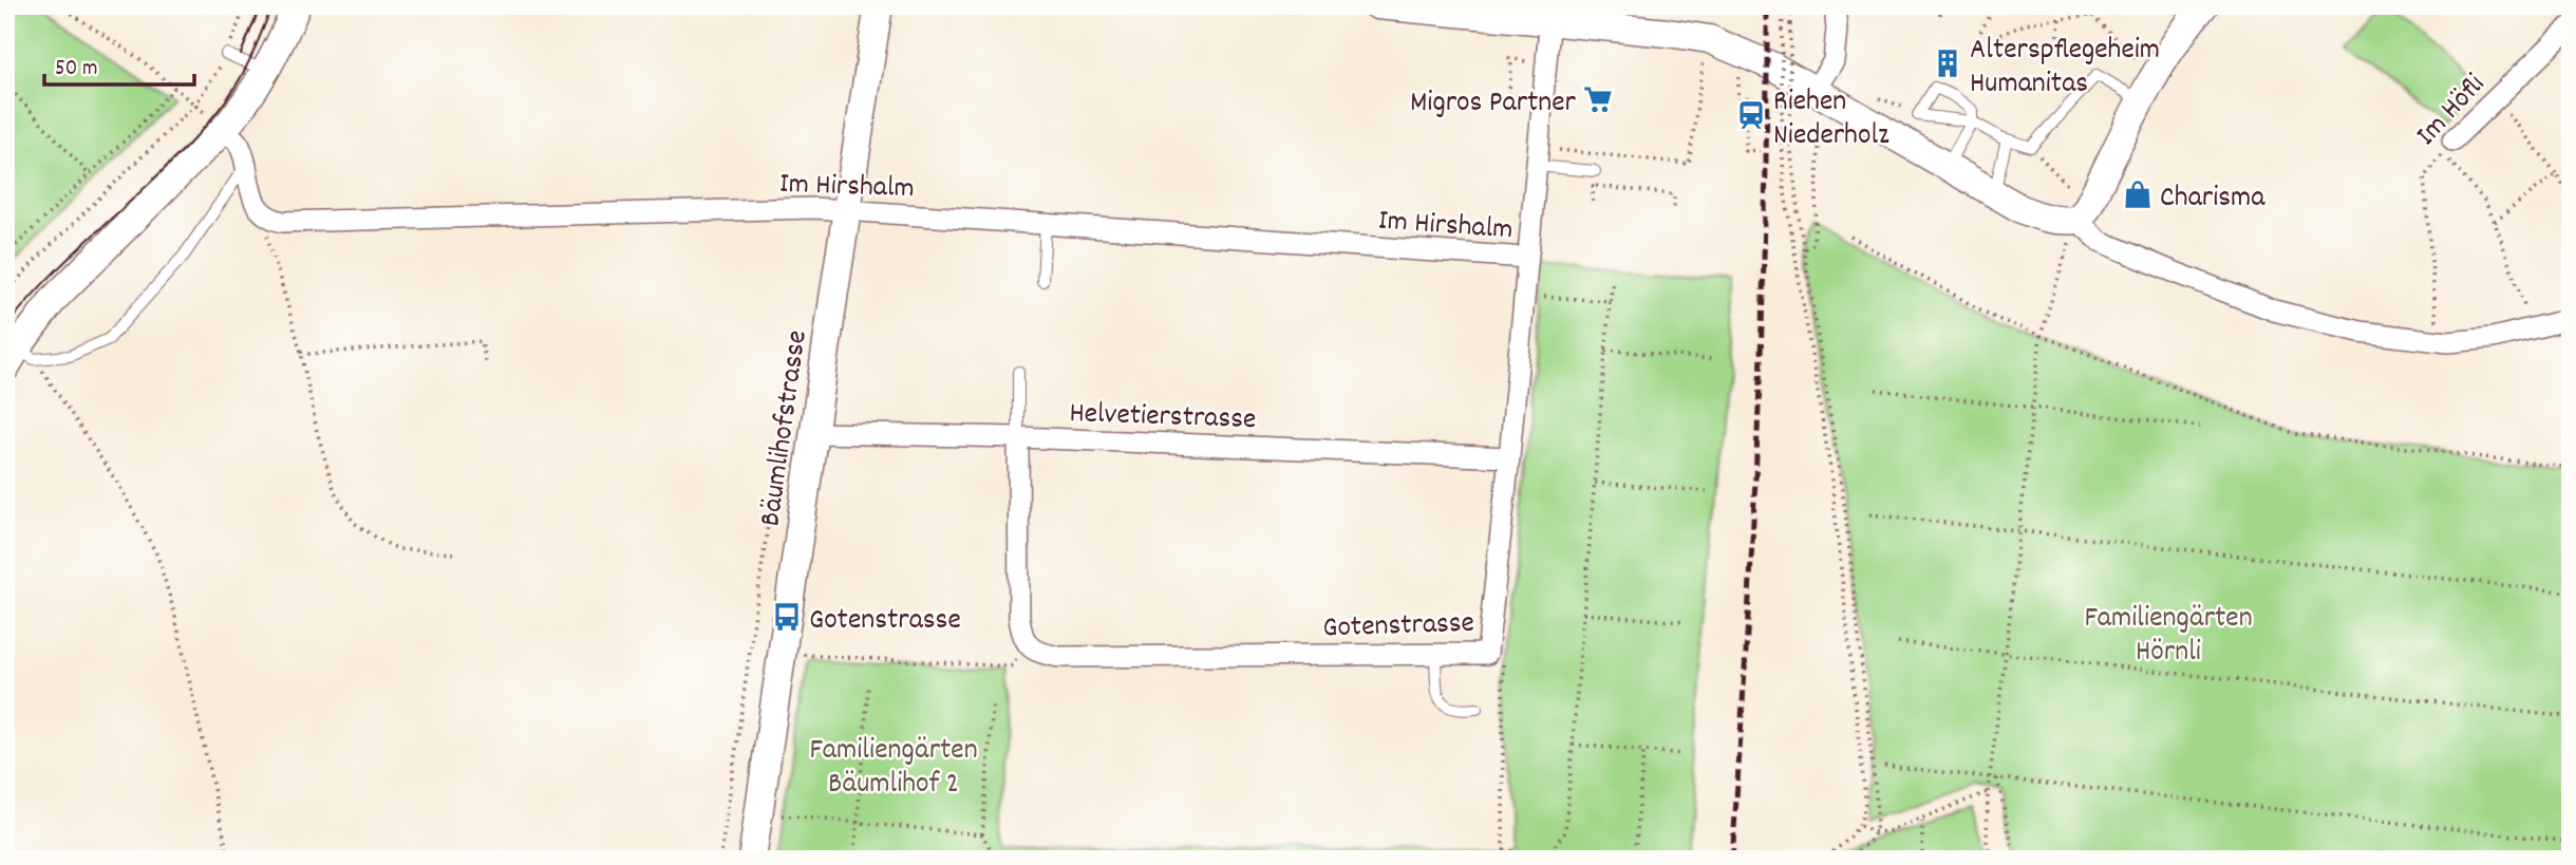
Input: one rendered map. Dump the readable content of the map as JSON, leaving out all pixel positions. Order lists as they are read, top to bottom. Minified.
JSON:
{"streets":{"main road":["Bäumlihofstrasse"],"street":["Im Höfli","Im Hirshalm","Helvetierstrasse","Gotenstrasse"]},"crossings":[["Im Hirshalm","Bäumlihofstrasse"],["Im Hirshalm","Gotenstrasse"],["Helvetierstrasse","Bäumlihofstrasse"],["Helvetierstrasse","Gotenstrasse"]],"parks":["Familiengärten Hörnli","Familiengärten Bäumlihof 2"],"places":{"building":["Alterspflegeheim Humanitas"],"supermarket":["Migros Partner"],"station":["Riehen Niederholz"],"shop":["Charisma"],"bus stop":["Gotenstrasse"]},"scale_bar":"50 m"}
